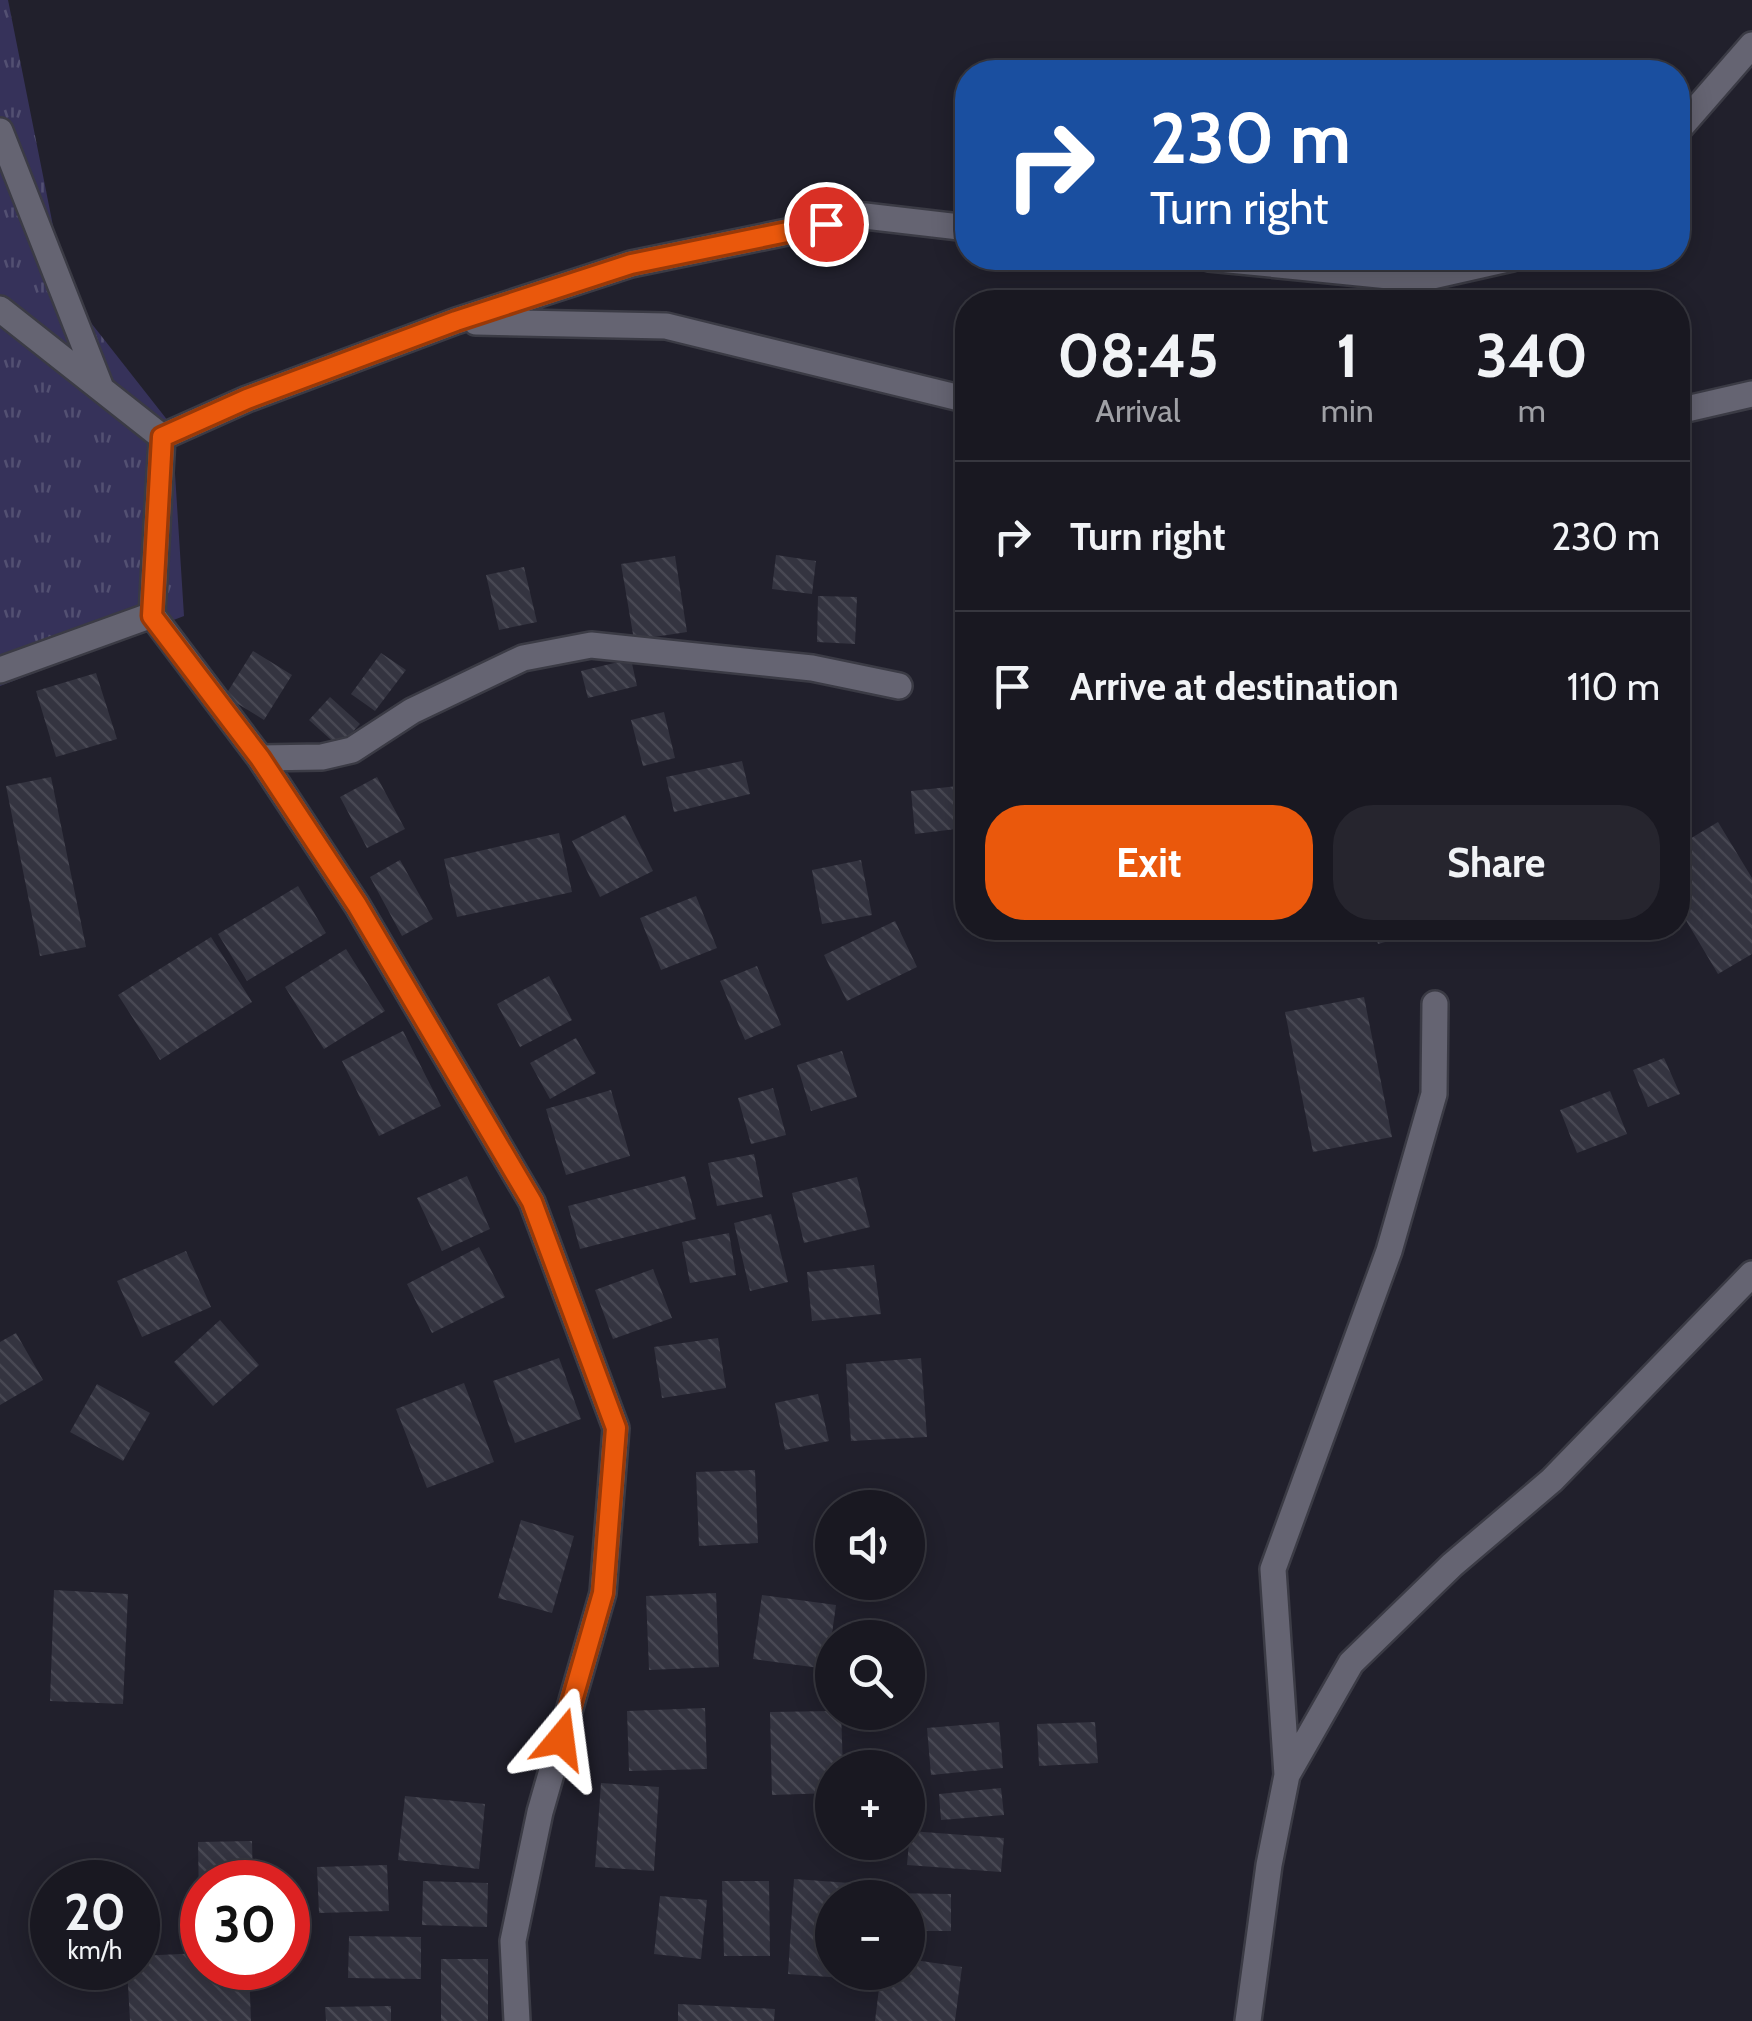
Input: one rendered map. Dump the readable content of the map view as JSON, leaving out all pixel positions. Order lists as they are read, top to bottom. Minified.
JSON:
{"page":{"turn":["230 m","Turn right"],"eta":["08:45","Arrival","1","min","340","m"],"list":[{"name":"Turn right","value":"230 m"},{"name":"Arrive at destination","value":"110 m"}],"buttons":["Exit","Share"],"map_buttons":["+","−"],"speed":"20 km/h","limit":"30"}}
